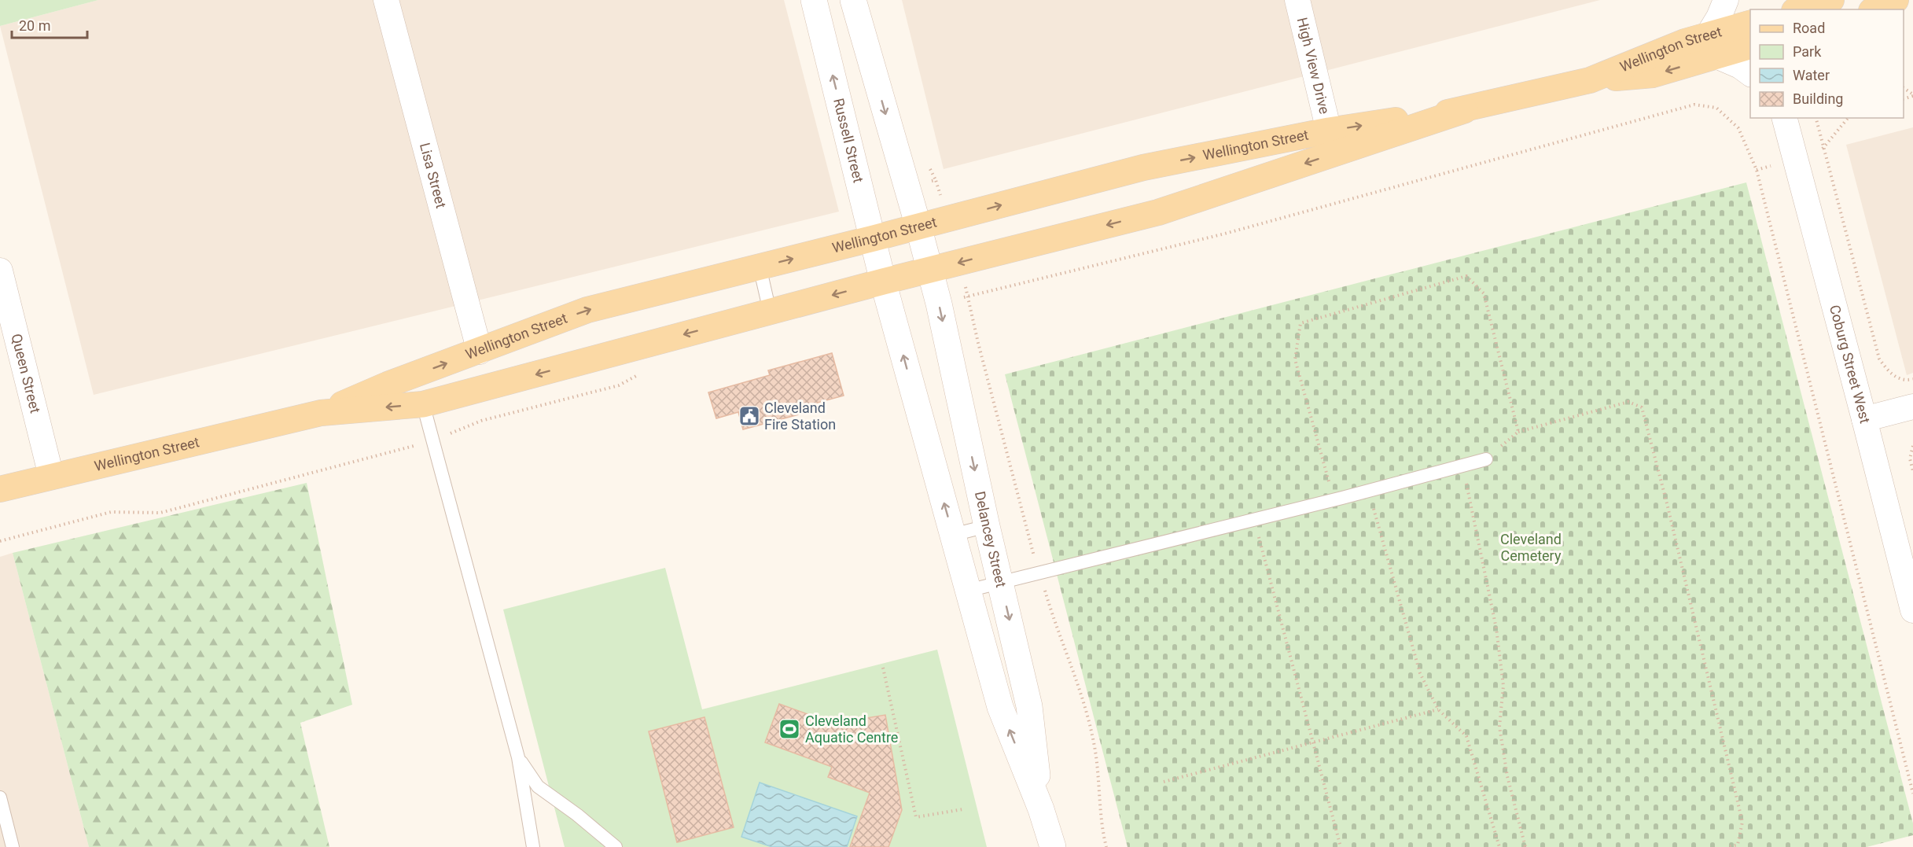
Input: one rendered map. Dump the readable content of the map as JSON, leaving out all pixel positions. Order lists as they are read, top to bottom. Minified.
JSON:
{"streets":{"main road":["Wellington Street","Russell Street","Delancey Street"],"street":["High View Drive","Lisa Street","Coburg Street West","Queen Street"]},"crossings":[["Wellington Street","High View Drive"],["Wellington Street","Russell Street"],["Wellington Street","Lisa Street"],["Wellington Street","Queen Street"],["Wellington Street","Delancey Street"],["Russell Street","Delancey Street"]],"parks":["Cleveland Cemetery"],"places":{"public building":["Cleveland Fire Station"],"sports":["Cleveland Aquatic Centre"]},"legend":["Road","Park","Water","Building"],"scale_bar":"20 m"}
